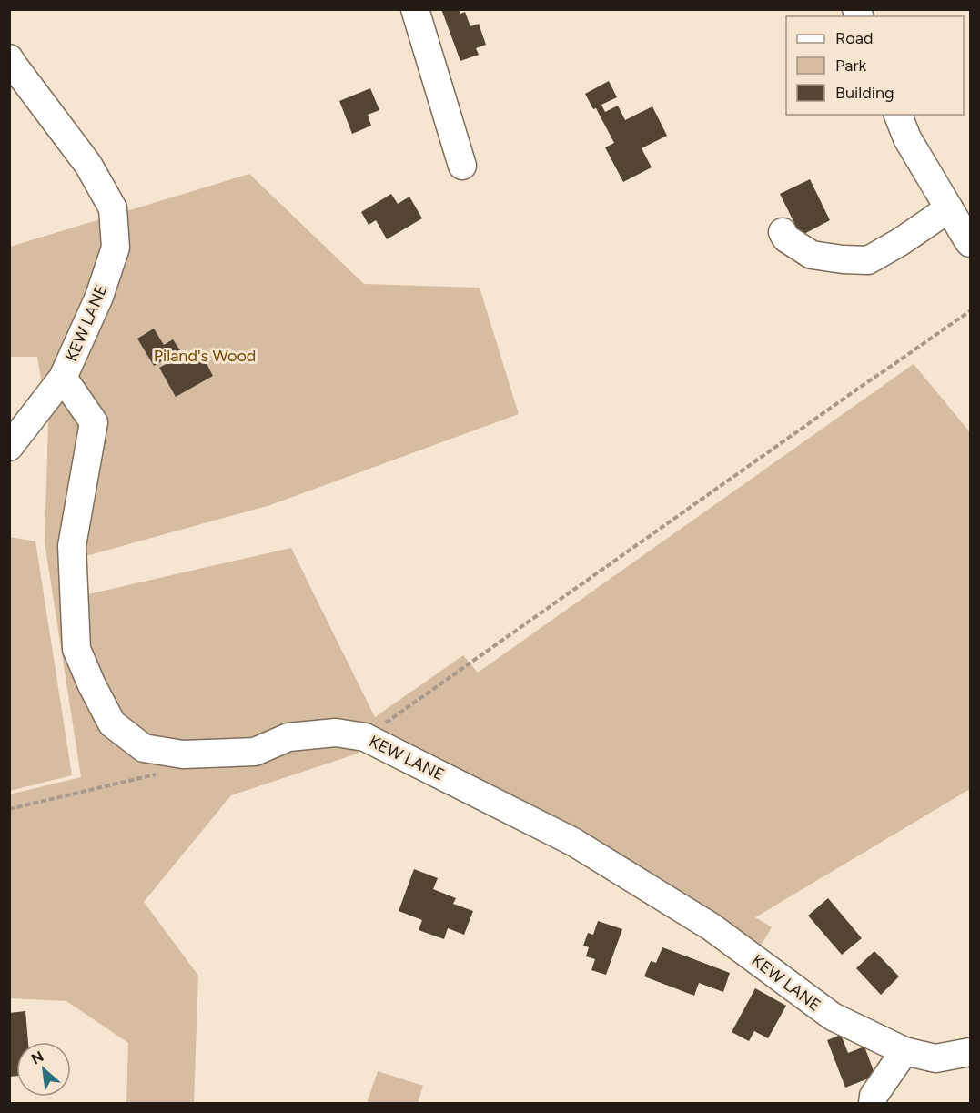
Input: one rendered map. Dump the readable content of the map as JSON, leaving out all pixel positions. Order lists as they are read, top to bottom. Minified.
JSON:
{"streets":{"street":["KEW LANE"]},"parks":["Piland's Wood"],"legend":["Road","Park","Building"],"north":"top left"}
